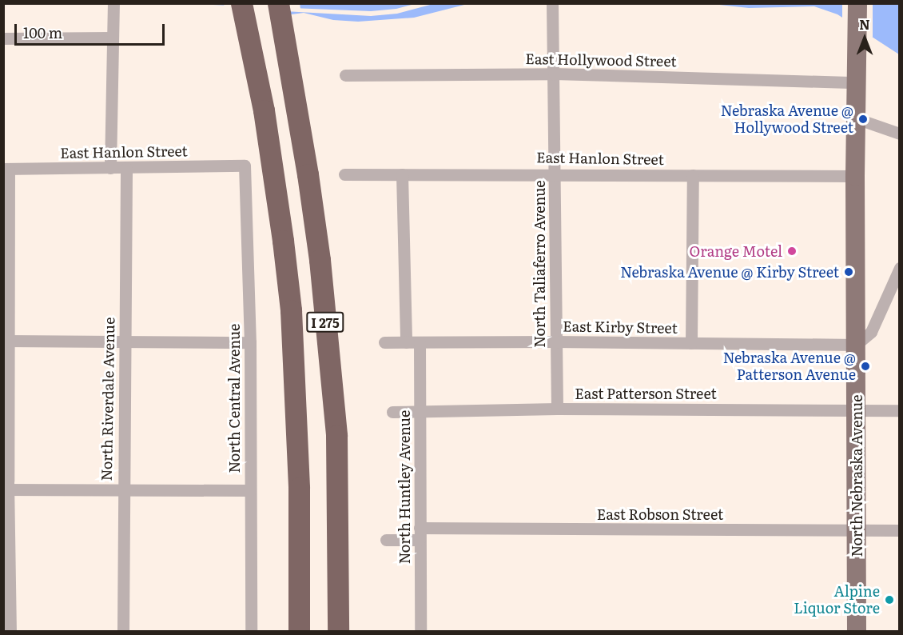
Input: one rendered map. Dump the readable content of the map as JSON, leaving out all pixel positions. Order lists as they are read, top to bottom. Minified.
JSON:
{"streets":{"highway":["I 275"],"main road":["North Nebraska Avenue"],"street":["East Hollywood Street","East Hanlon Street","North Taliaferro Avenue","East Kirby Street","East Patterson Street","North Central Avenue","North Riverdale Avenue","North Huntley Avenue","East Robson Street"]},"crossings":[["East Hollywood Street","North Taliaferro Avenue"],["East Hollywood Street","North Nebraska Avenue"],["East Hanlon Street","North Taliaferro Avenue"],["East Hanlon Street","North Central Avenue"],["East Hanlon Street","North Riverdale Avenue"],["East Hanlon Street","North Nebraska Avenue"],["North Taliaferro Avenue","East Kirby Street"],["North Taliaferro Avenue","East Patterson Street"],["East Kirby Street","North Nebraska Avenue"],["East Kirby Street","North Huntley Avenue"],["East Patterson Street","North Nebraska Avenue"],["East Patterson Street","North Huntley Avenue"],["North Nebraska Avenue","East Robson Street"],["North Huntley Avenue","East Robson Street"]],"places":["Nebraska Avenue @ Hollywood Street","Orange Motel","Nebraska Avenue @ Kirby Street","Nebraska Avenue @ Patterson Avenue","Alpine Liquor Store"],"scale_bar":"100 m","north":"top"}
